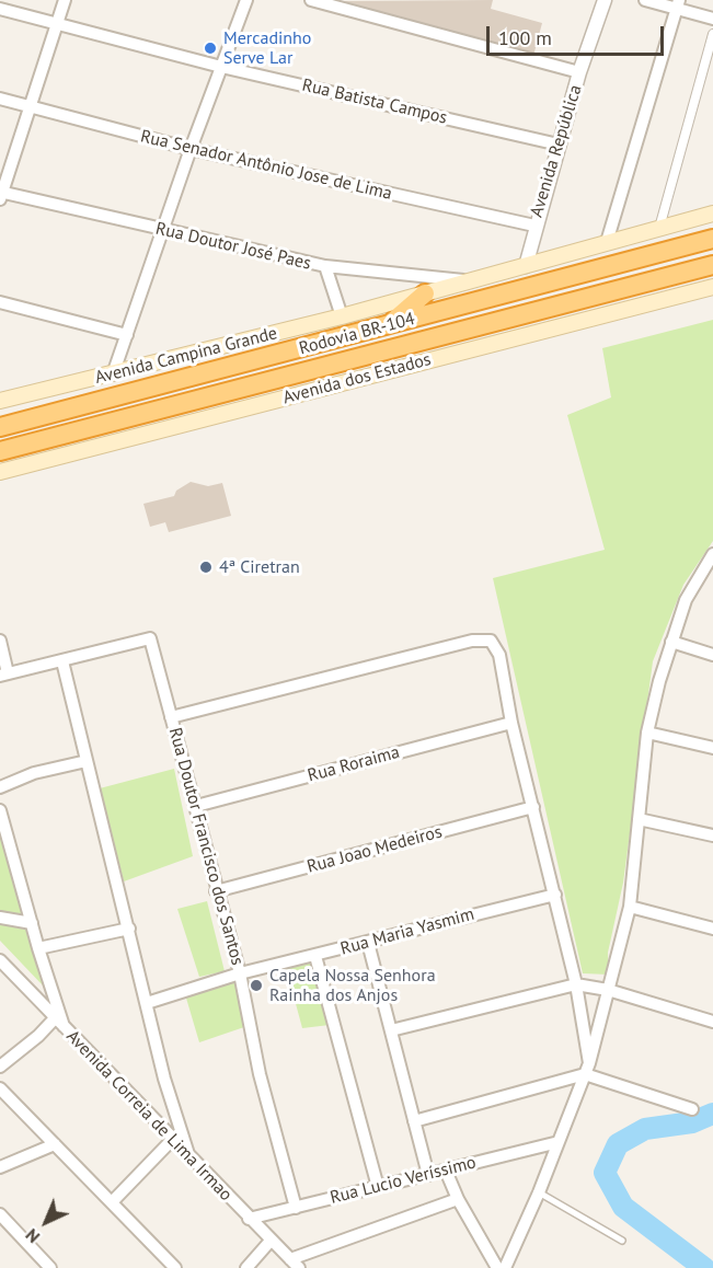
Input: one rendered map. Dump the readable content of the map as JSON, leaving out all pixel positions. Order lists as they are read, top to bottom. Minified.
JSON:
{"streets":{"highway":["Rodovia BR-104"],"main road":["Avenida Campina Grande","Avenida dos Estados"],"street":["Rua Batista Campos","Avenida República","Rua Senador Antônio Jose de Lima","Rua Doutor José Paes","Rua Roraima","Rua Doutor Francisco dos Santos","Rua Joao Medeiros","Rua Maria Yasmim","Avenida Correia de Lima Irmao","Rua Lucio Veríssimo"]},"crossings":[["Rua Batista Campos","Avenida República"],["Avenida República","Rua Senador Antônio Jose de Lima"],["Avenida República","Avenida Campina Grande"],["Rua Doutor José Paes","Avenida Campina Grande"],["Rua Roraima","Rua Doutor Francisco dos Santos"],["Rua Doutor Francisco dos Santos","Rua Joao Medeiros"],["Rua Doutor Francisco dos Santos","Rua Maria Yasmim"],["Rua Doutor Francisco dos Santos","Rua Lucio Veríssimo"],["Avenida Correia de Lima Irmao","Rua Lucio Veríssimo"]],"places":["Mercadinho Serve Lar","4ª Ciretran","Capela Nossa Senhora Rainha dos Anjos"],"scale_bar":"100 m","north":"bottom left"}
